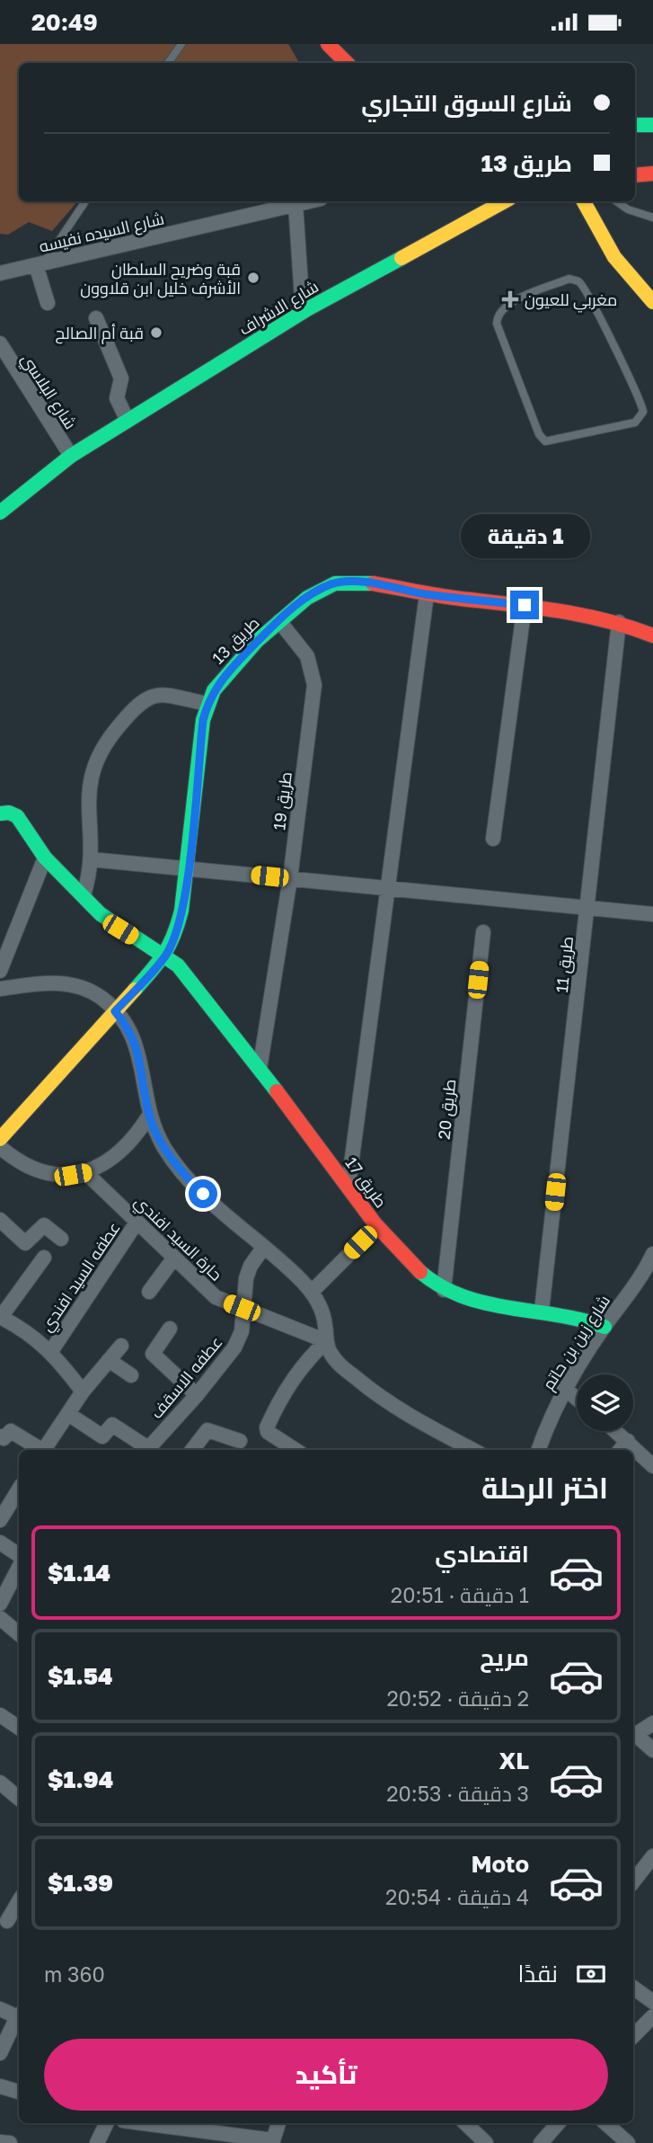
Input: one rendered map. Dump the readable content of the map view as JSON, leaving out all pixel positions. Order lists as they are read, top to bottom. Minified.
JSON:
{"streets":{"street":["شارع السيده نفيسه","شارع الاشراف","شارع البلاسي","طريق 13","طريق 19","طريق 11","طريق 20","طريق 17","حارة السيد افندي","عطفه السيد افندي","شارع زين بن حاتم","عطفه الاسقف"]},"crossings":[["شارع الاشراف","شارع البلاسي"],["طريق 13","طريق 19"],["طريق 13","طريق 11"],["طريق 13","طريق 17"],["طريق 19","طريق 17"],["طريق 11","طريق 17"],["طريق 20","طريق 17"],["طريق 17","شارع زين بن حاتم"],["حارة السيد افندي","عطفه السيد افندي"],["حارة السيد افندي","عطفه الاسقف"]],"places":{"other":["قبة وضريح السلطان الأشرف خليل ابن قلاوون","قبة أم الصالح"],"health":["مغربي للعيون"]},"page":{"status":"20:49","banner":["شارع السوق التجاري","طريق 13"],"bubble":"1 دقيقة","heading":"اختر الرحلة","list":[{"name":"اقتصادي","note":"1 دقيقة · 20:51","value":"$1.14"},{"name":"مريح","note":"2 دقيقة · 20:52","value":"$1.54"},{"name":"XL","note":"3 دقيقة · 20:53","value":"$1.94"},{"name":"Moto","note":"4 دقيقة · 20:54","value":"$1.39"}],"pay":["نقدًا","360 m"],"buttons":"تأكيد"}}
